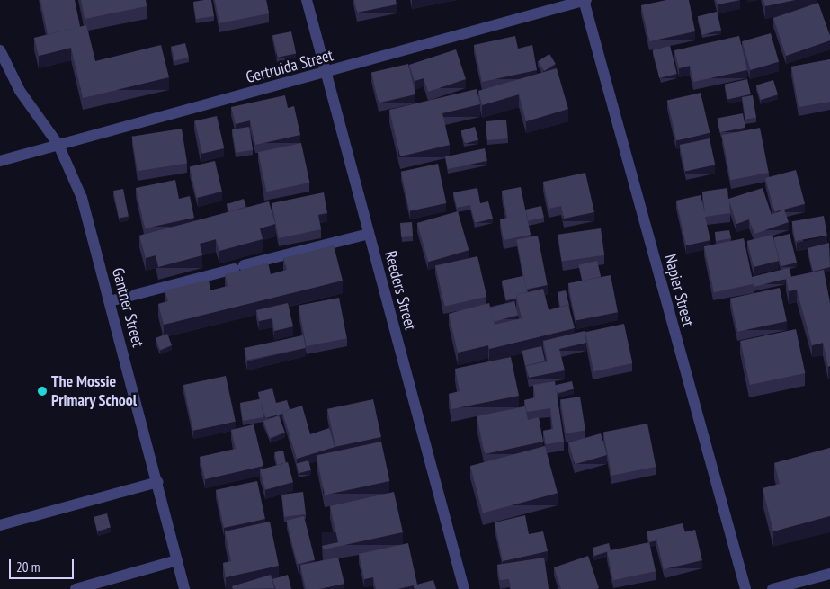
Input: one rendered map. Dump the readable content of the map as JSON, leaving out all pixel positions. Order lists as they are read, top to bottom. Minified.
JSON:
{"streets":{"street":["Gertruida Street","Reeders Street","Napier Street","Gantner Street"]},"crossings":[["Gertruida Street","Reeders Street"],["Gertruida Street","Napier Street"],["Gertruida Street","Gantner Street"]],"places":["The Mossie Primary School"],"scale_bar":"20 m"}
